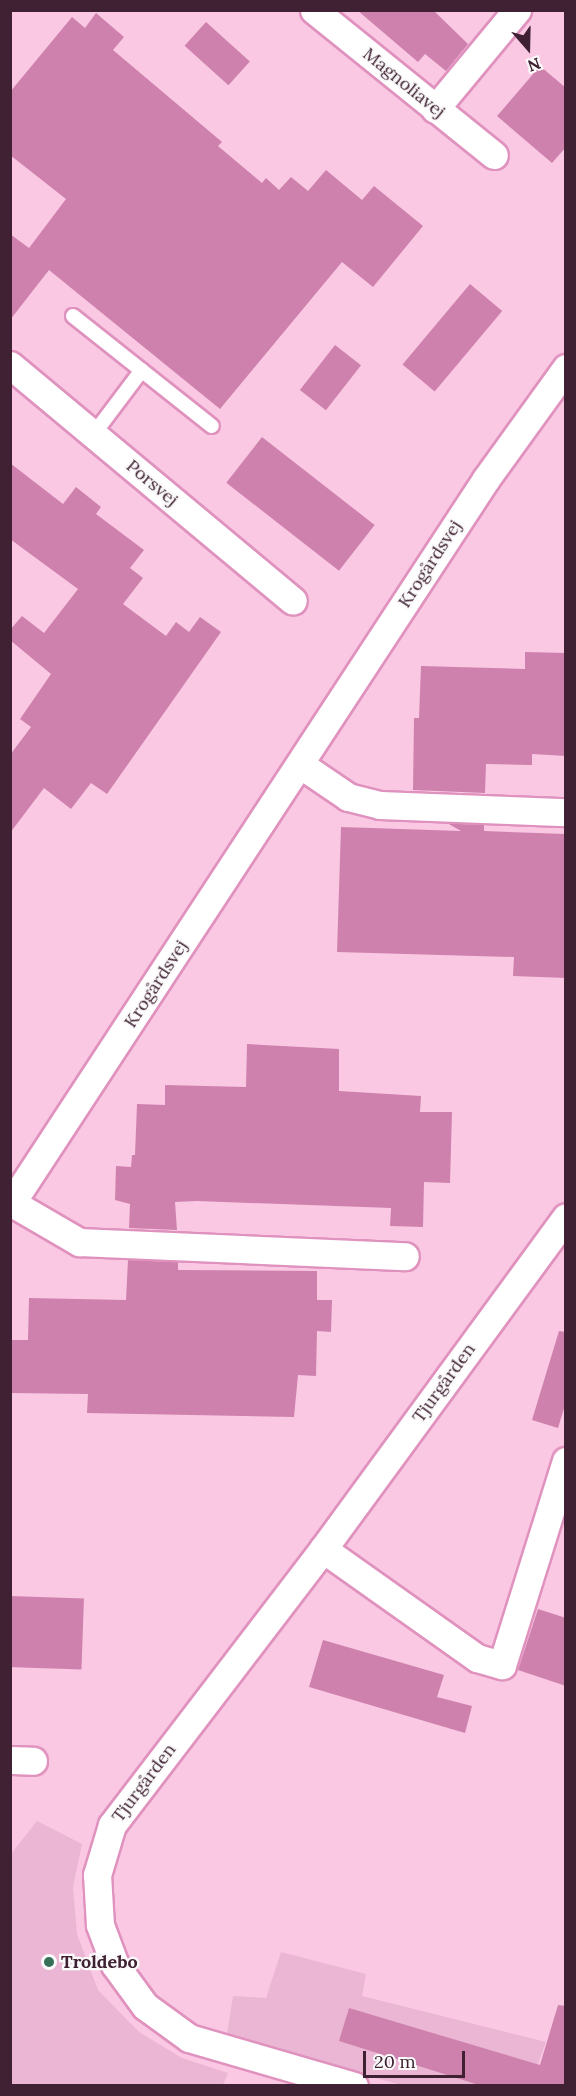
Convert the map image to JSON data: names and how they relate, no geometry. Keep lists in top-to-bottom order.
{
  "streets": {
    "street": [
      "Magnoliavej",
      "Porsvej",
      "Krogårdsvej",
      "Tjurgården"
    ]
  },
  "places": ["Troldebo"],
  "scale_bar": "20 m",
  "north": "bottom"
}
